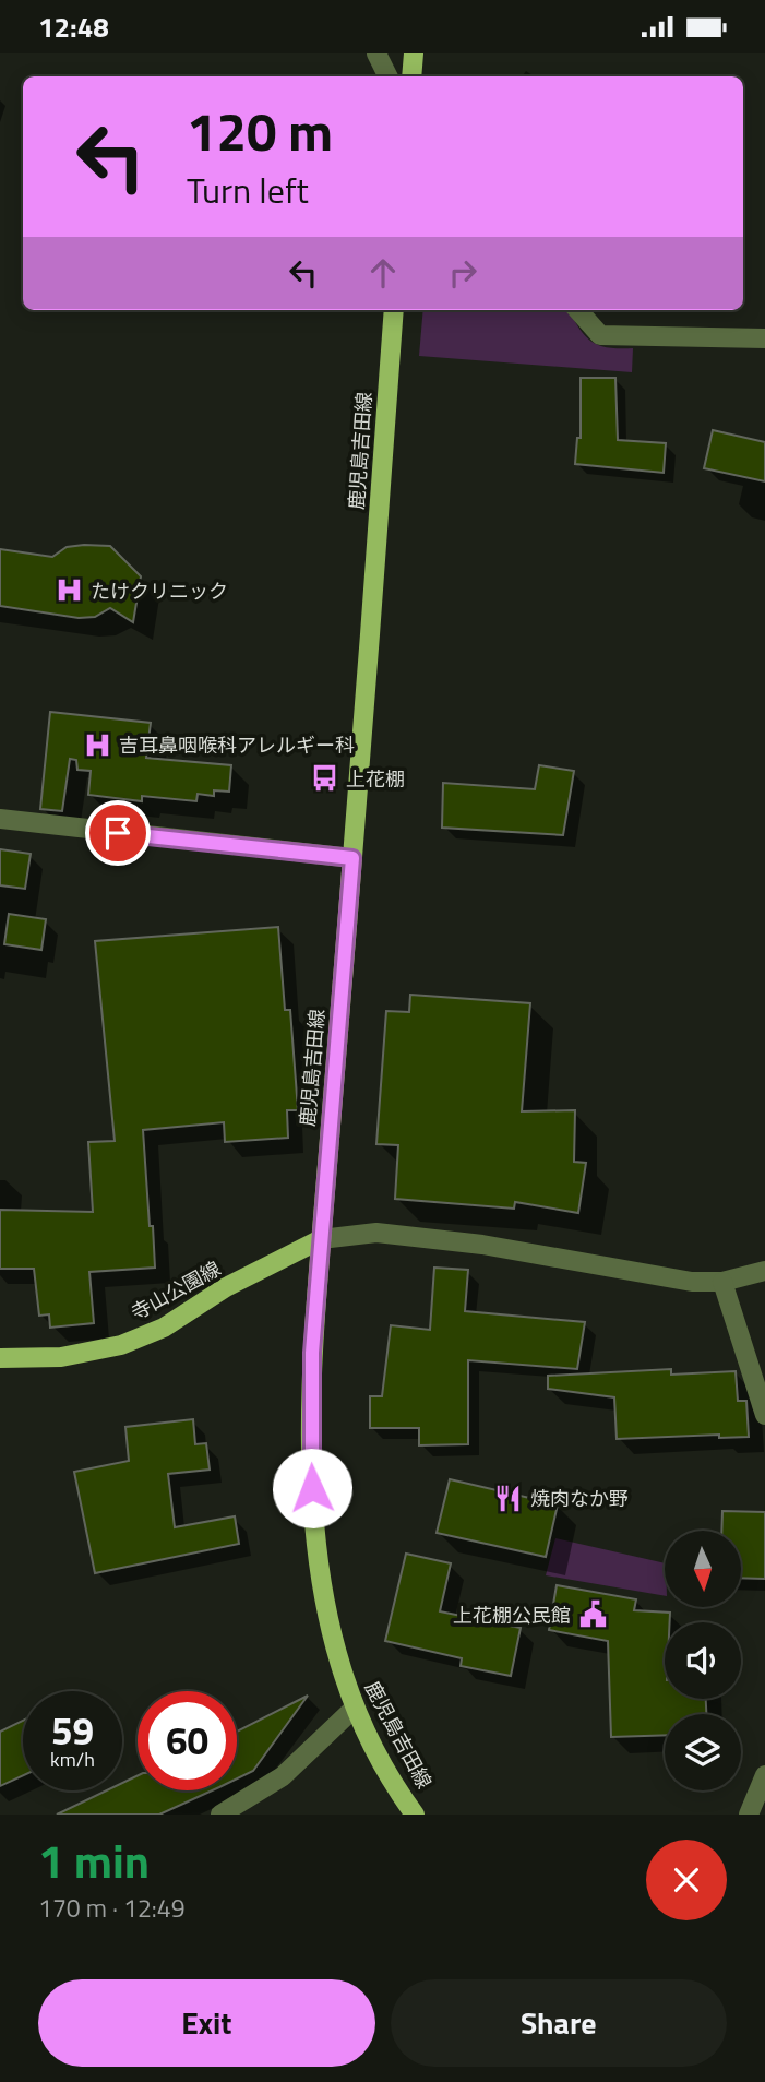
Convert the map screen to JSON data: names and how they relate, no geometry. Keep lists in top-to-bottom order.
{
  "streets": {
    "main road": ["鹿児島吉田線", "寺山公園線"]
  },
  "crossings": [
    ["鹿児島吉田線", "寺山公園線"]
  ],
  "places": {
    "hospital": ["たけクリニック", "吉耳鼻咽喉科アレルギー科"],
    "bus stop": ["上花棚"],
    "restaurant": ["焼肉なか野"],
    "public building": ["上花棚公民館"]
  },
  "north": "bottom",
  "page": {
    "status": "12:48",
    "turn": ["120 m", "Turn left"],
    "speed": "59 km/h",
    "limit": "60",
    "heading": ["1 min", "170 m · 12:49"],
    "buttons": ["Exit", "Share"]
  }
}
